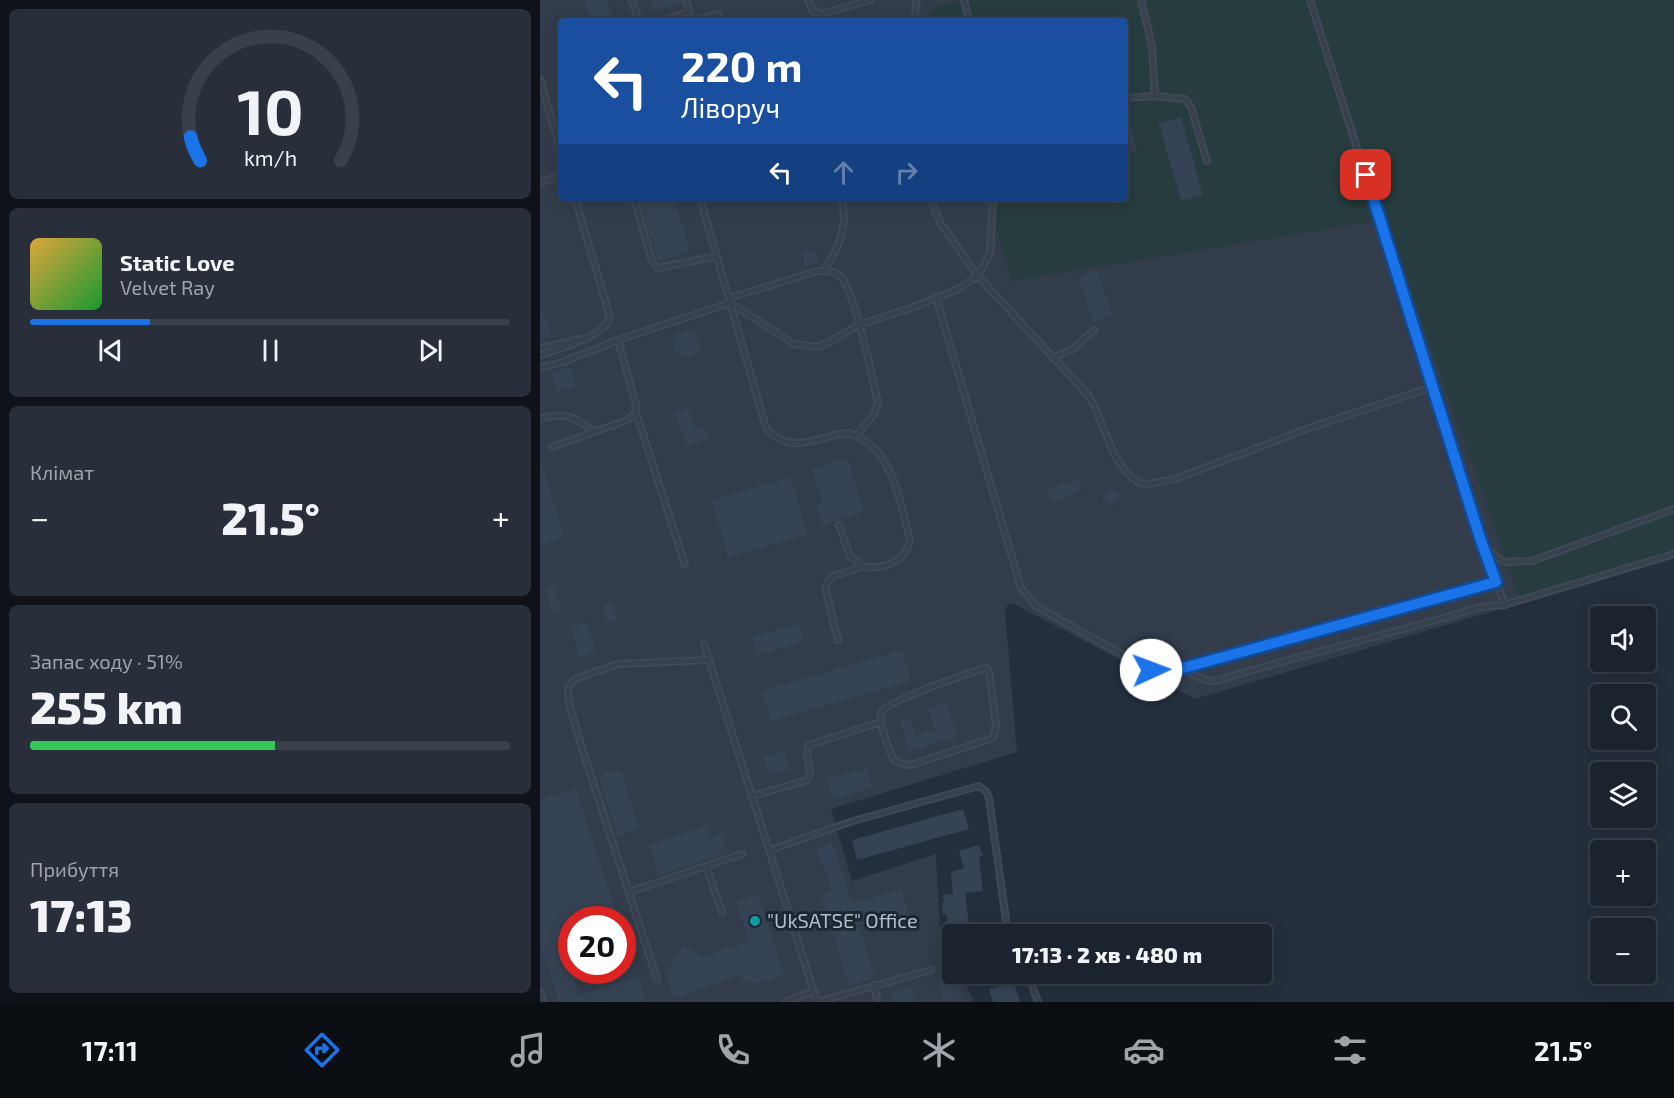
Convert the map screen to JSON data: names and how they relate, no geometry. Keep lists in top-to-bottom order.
{
  "places": ["\"UkSATSE\" Office"],
  "page": {
    "turn": ["220 m", "Ліворуч"],
    "song": ["Static Love", "Velvet Ray"],
    "tile": [
      "Клімат",
      ["Запас ходу · 51%", "255 km"],
      ["Прибуття", "17:13"]
    ],
    "heat": ["−", "21.5°", "+"],
    "map_buttons": ["+", "−"],
    "limit": "20",
    "trip": "17:13 · 2 хв · 480 m",
    "tabs": ["17:11", "21.5°"],
    "gauge": ["10", "km/h"]
  }
}
